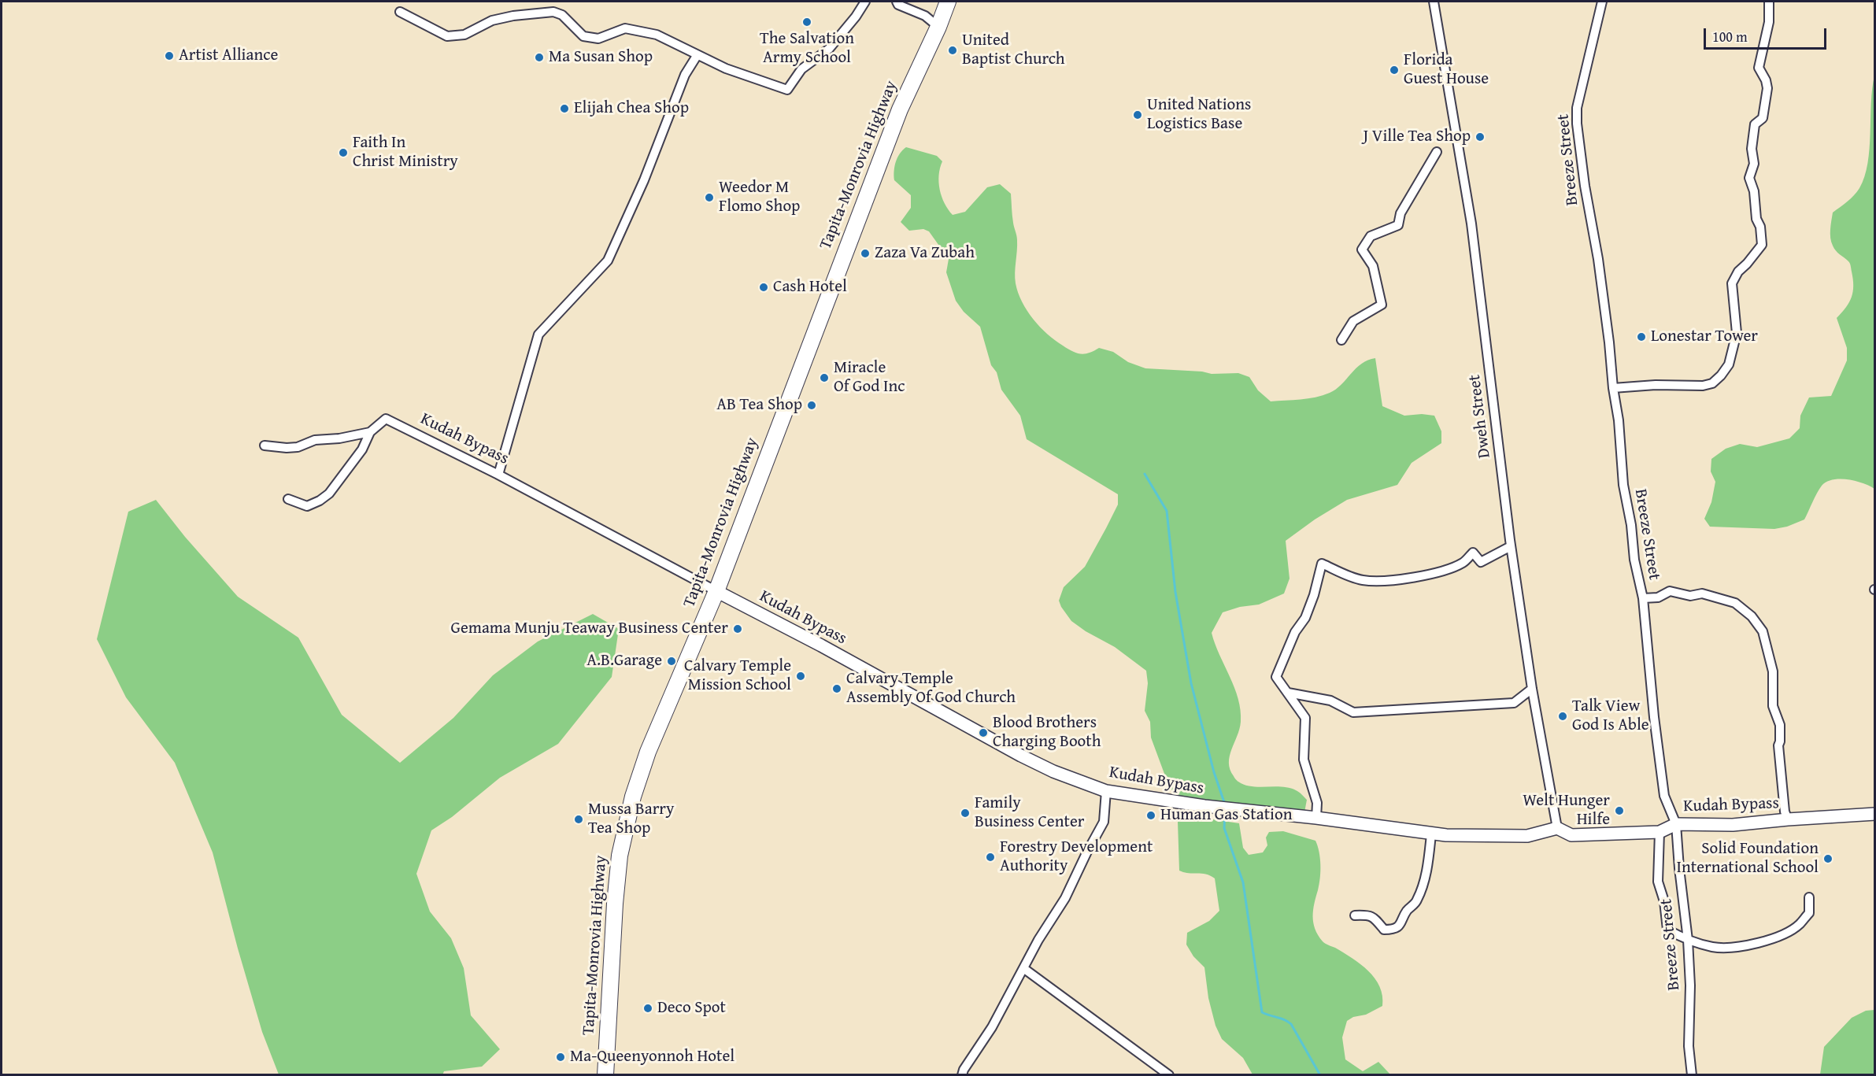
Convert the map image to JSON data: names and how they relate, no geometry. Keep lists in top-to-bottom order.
{
  "streets": {
    "highway": ["Tapita-Monrovia Highway"],
    "street": ["Breeze Street", "Dweh Street", "Kudah Bypass"]
  },
  "crossings": [
    ["Breeze Street", "Kudah Bypass"],
    ["Tapita-Monrovia Highway", "Kudah Bypass"],
    ["Dweh Street", "Kudah Bypass"]
  ],
  "places": [
    "The Salvation Army School",
    "United Baptist Church",
    "Artist Alliance",
    "Ma Susan Shop",
    "Florida Guest House",
    "Elijah Chea Shop",
    "United Nations Logistics Base",
    "J Ville Tea Shop",
    "Faith In Christ Ministry",
    "Weedor M Flomo Shop",
    "Zaza Va Zubah",
    "Cash Hotel",
    "Lonestar Tower",
    "Miracle Of God Inc",
    "AB Tea Shop",
    "Gemama Munju Teaway Business Center",
    "A.B.Garage",
    "Calvary Temple Mission School",
    "Calvary Temple Assembly Of God Church",
    "Talk View God Is Able",
    "Blood Brothers Charging Booth",
    "Welt Hunger Hilfe",
    "Family Business Center",
    "Human Gas Station",
    "Mussa Barry Tea Shop",
    "Forestry Development Authority",
    "Solid Foundation International School",
    "Deco Spot",
    "Ma-Queenyonnoh Hotel"
  ],
  "scale_bar": "100 m"
}
